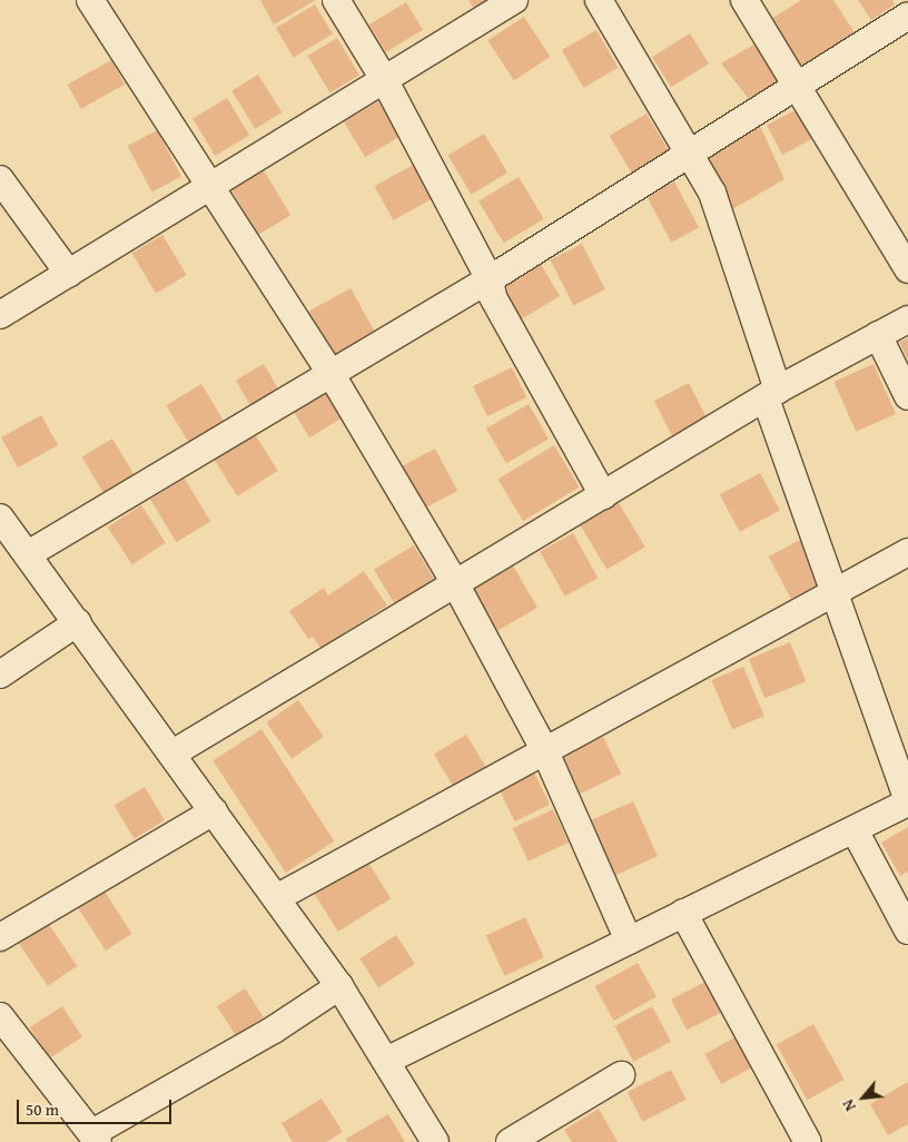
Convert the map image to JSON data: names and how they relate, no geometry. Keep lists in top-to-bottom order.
{
  "scale_bar": "50 m",
  "north": "bottom left"
}
